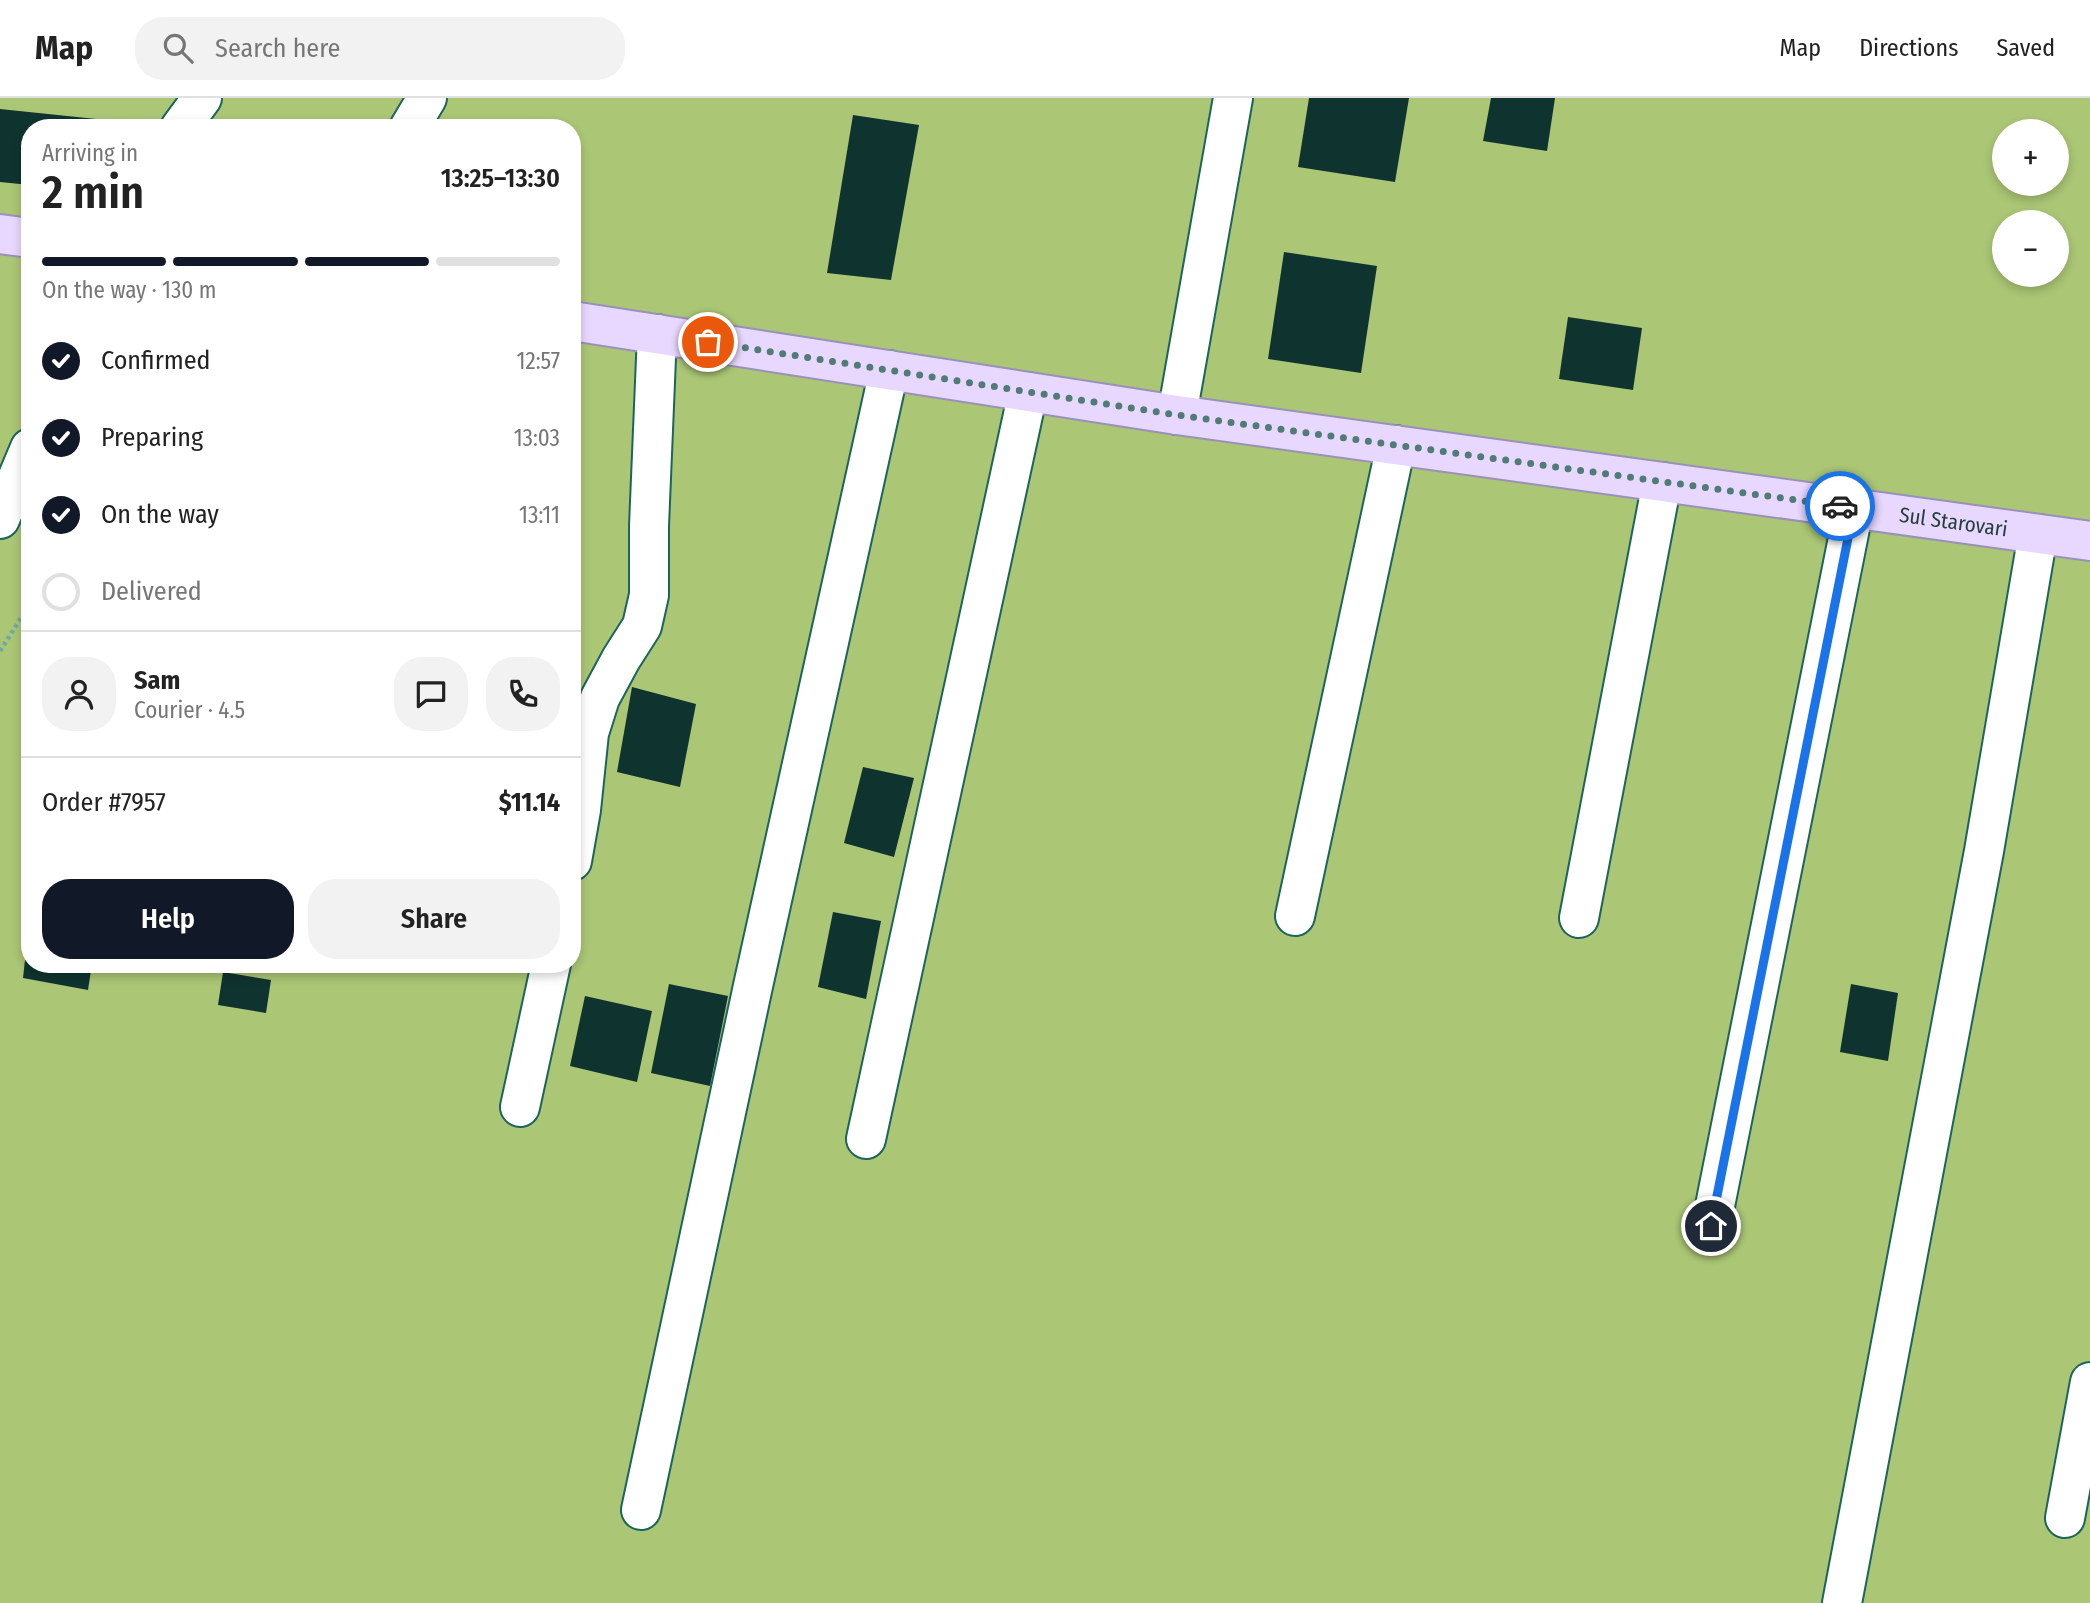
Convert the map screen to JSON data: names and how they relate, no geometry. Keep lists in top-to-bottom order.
{
  "streets": {
    "main road": ["Sul Starovari"]
  },
  "page": {
    "header": "Map",
    "search": "Search here",
    "nav": ["Map", "Directions", "Saved"],
    "map_buttons": ["+", "−"],
    "heading": ["2 min", "Arriving in", "13:25–13:30"],
    "panel": [
      "Sam",
      "Courier · 4.5",
      "Order #7957",
      "$11.14"
    ],
    "bar": "On the way · 130 m",
    "list": [
      ["Confirmed", "12:57"],
      ["Preparing", "13:03"],
      ["On the way", "13:11"],
      "Delivered"
    ],
    "buttons": ["Help", "Share"]
  }
}
